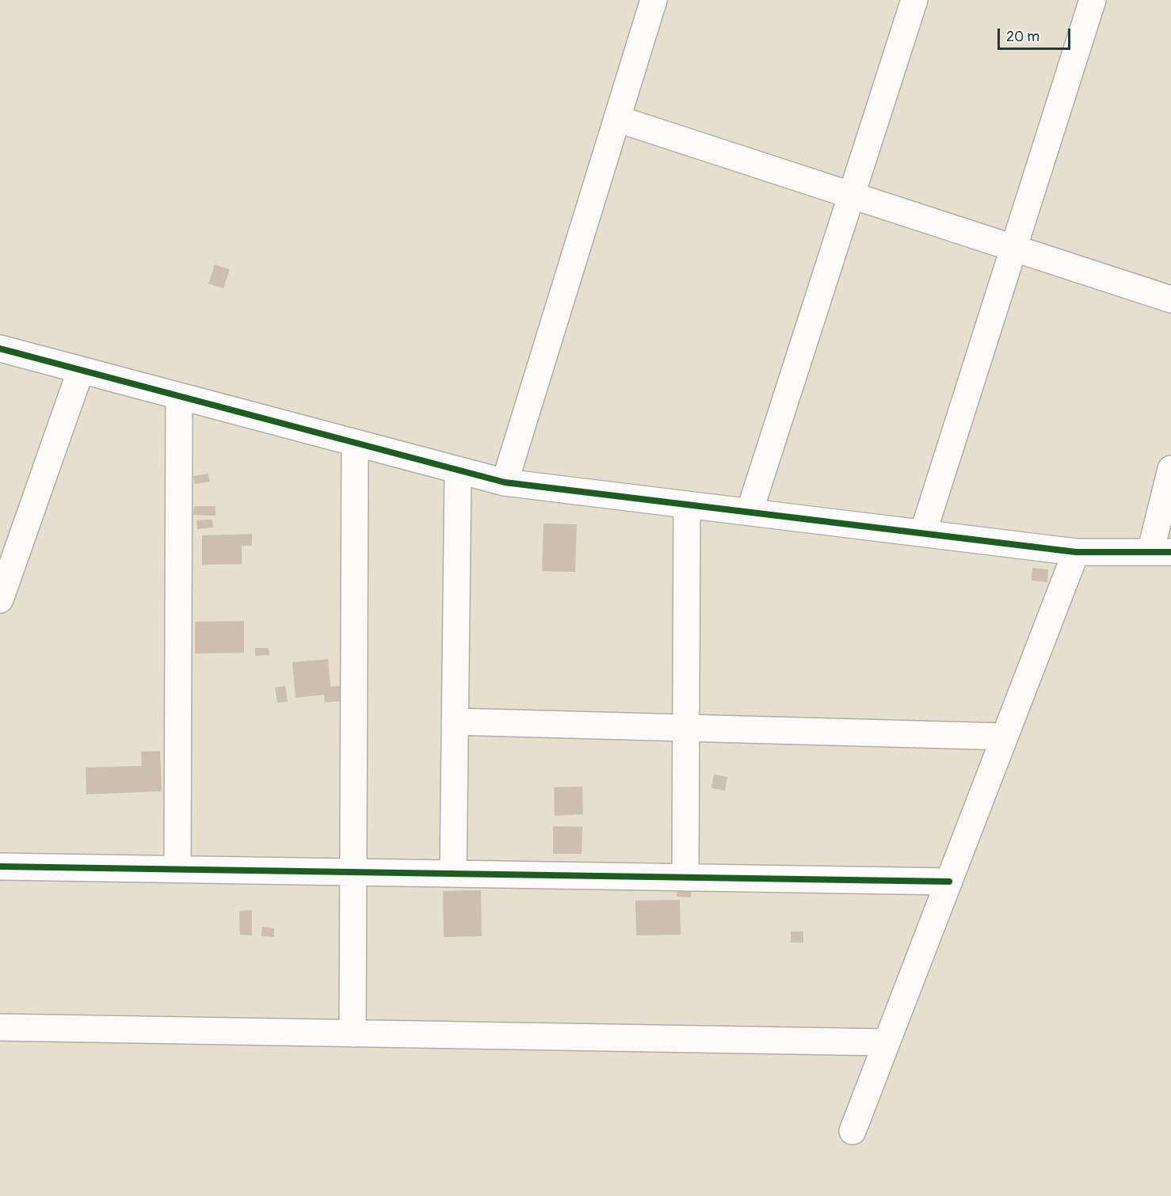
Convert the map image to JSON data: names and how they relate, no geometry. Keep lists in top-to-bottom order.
{
  "scale_bar": "20 m"
}
